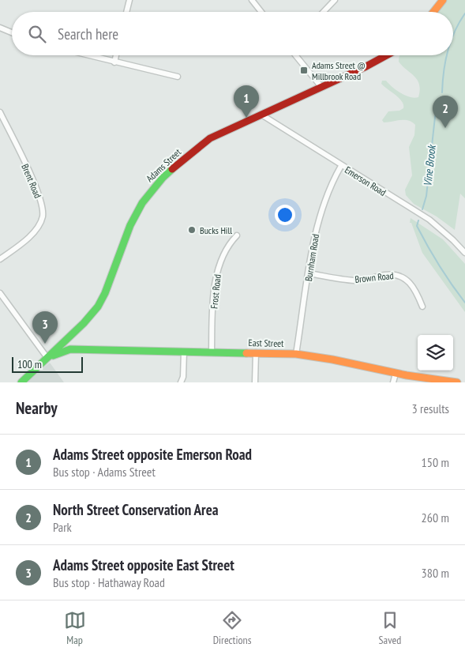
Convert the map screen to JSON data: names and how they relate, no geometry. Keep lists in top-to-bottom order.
{
  "streets": {
    "main road": ["Adams Street", "East Street"],
    "street": [
      "Brent Road",
      "Emerson Road",
      "Burnham Road",
      "Brown Road",
      "Frost Road"
    ]
  },
  "crossings": [
    ["Adams Street", "Emerson Road"],
    ["Adams Street", "East Street"],
    ["Emerson Road", "Burnham Road"],
    ["Burnham Road", "Brown Road"],
    ["Burnham Road", "East Street"],
    ["Frost Road", "East Street"]
  ],
  "water": ["Vine Brook"],
  "places": {
    "transit": ["Adams Street @ Millbrook Road"],
    "other": ["Bucks Hill"]
  },
  "scale_bar": "100 m",
  "page": {
    "search": "Search here",
    "pins": ["1", "2", "3"],
    "scale": "100 m",
    "heading": ["Nearby", "3 results"],
    "list": [
      {
        "mark": "1",
        "name": "Adams Street opposite Emerson Road",
        "note": "Bus stop · Adams Street",
        "value": "150 m"
      },
      {
        "mark": "2",
        "name": "North Street Conservation Area",
        "note": "Park",
        "value": "260 m"
      },
      {
        "mark": "3",
        "name": "Adams Street opposite East Street",
        "note": "Bus stop · Hathaway Road",
        "value": "380 m"
      }
    ],
    "nav": ["Map", "Directions", "Saved"]
  }
}
